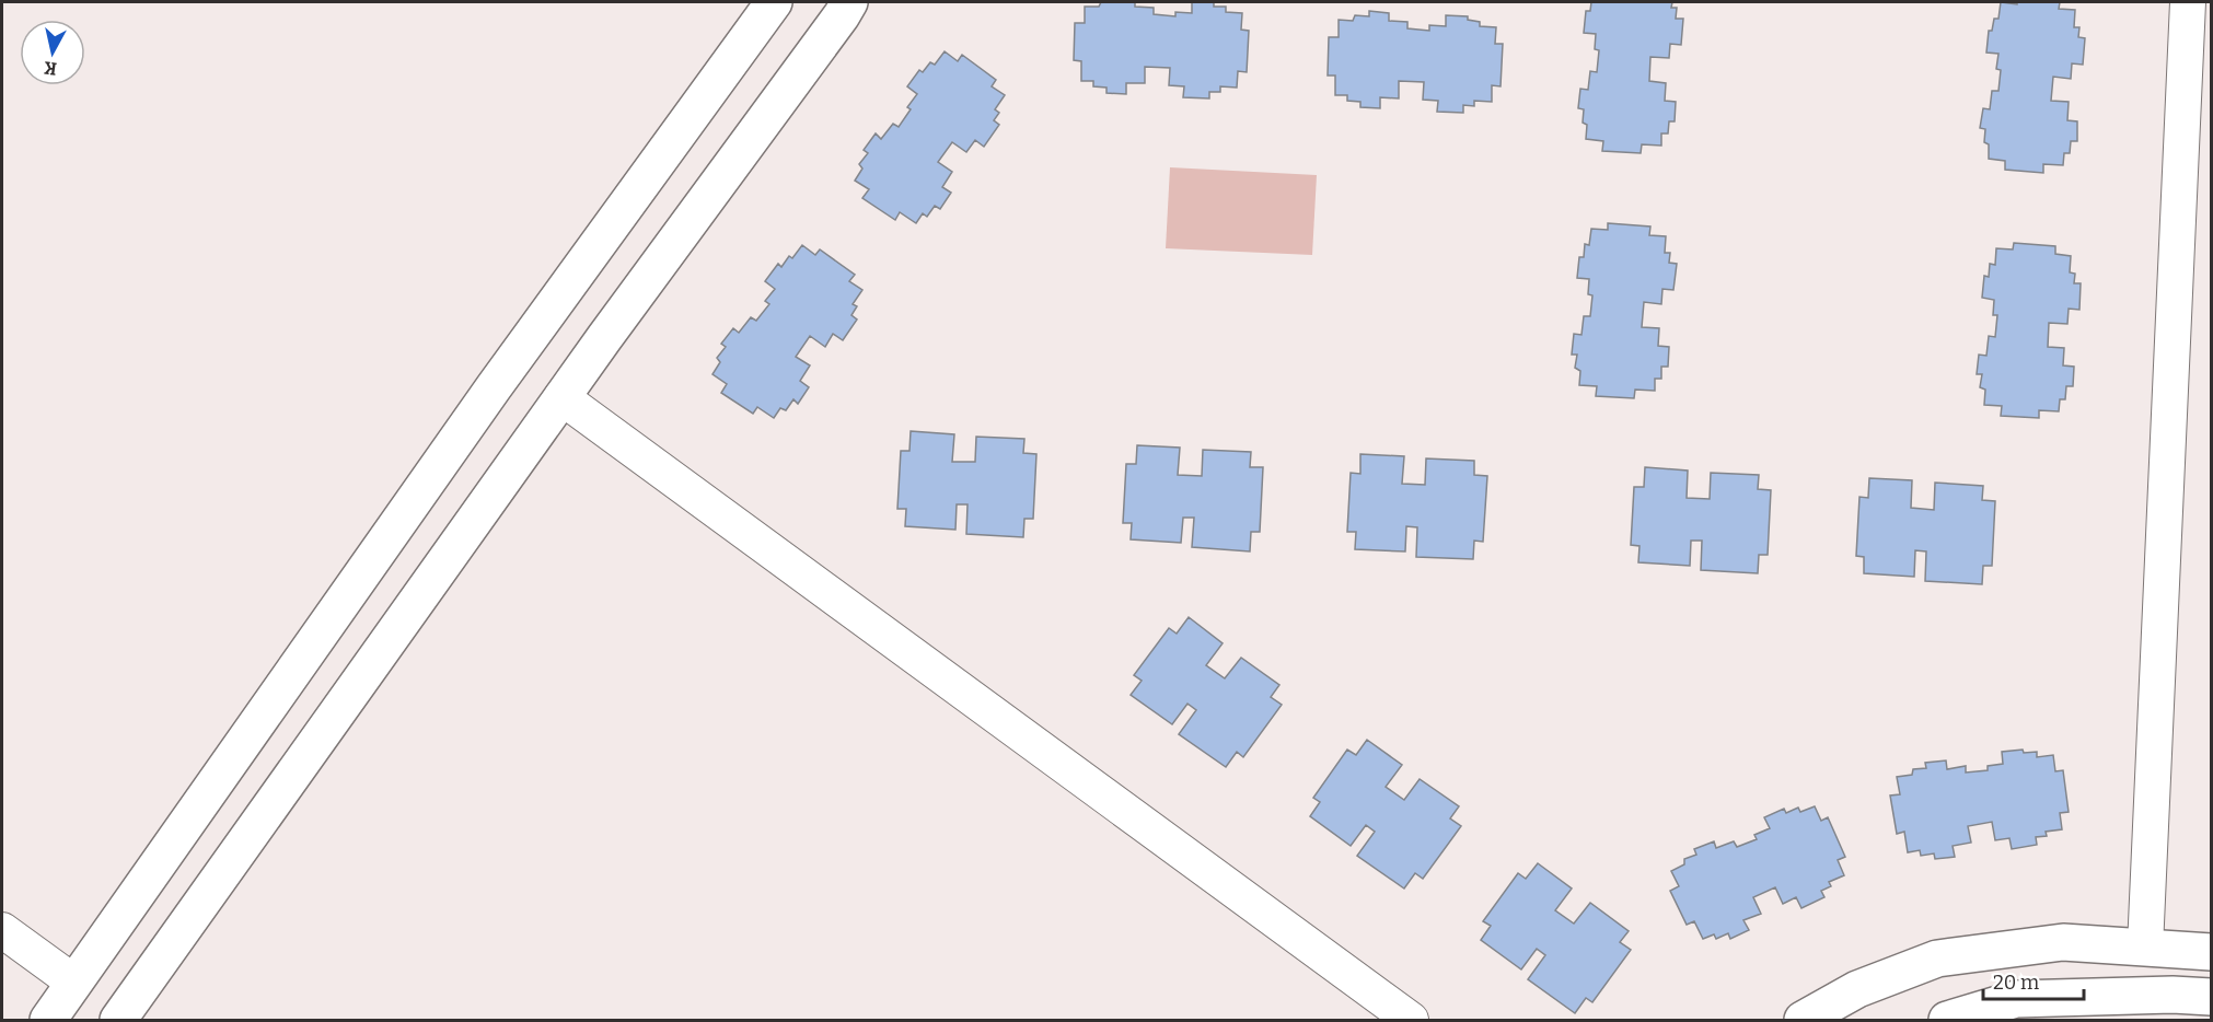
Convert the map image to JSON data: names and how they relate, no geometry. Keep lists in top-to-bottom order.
{
  "scale_bar": "20 m",
  "north": "bottom"
}
